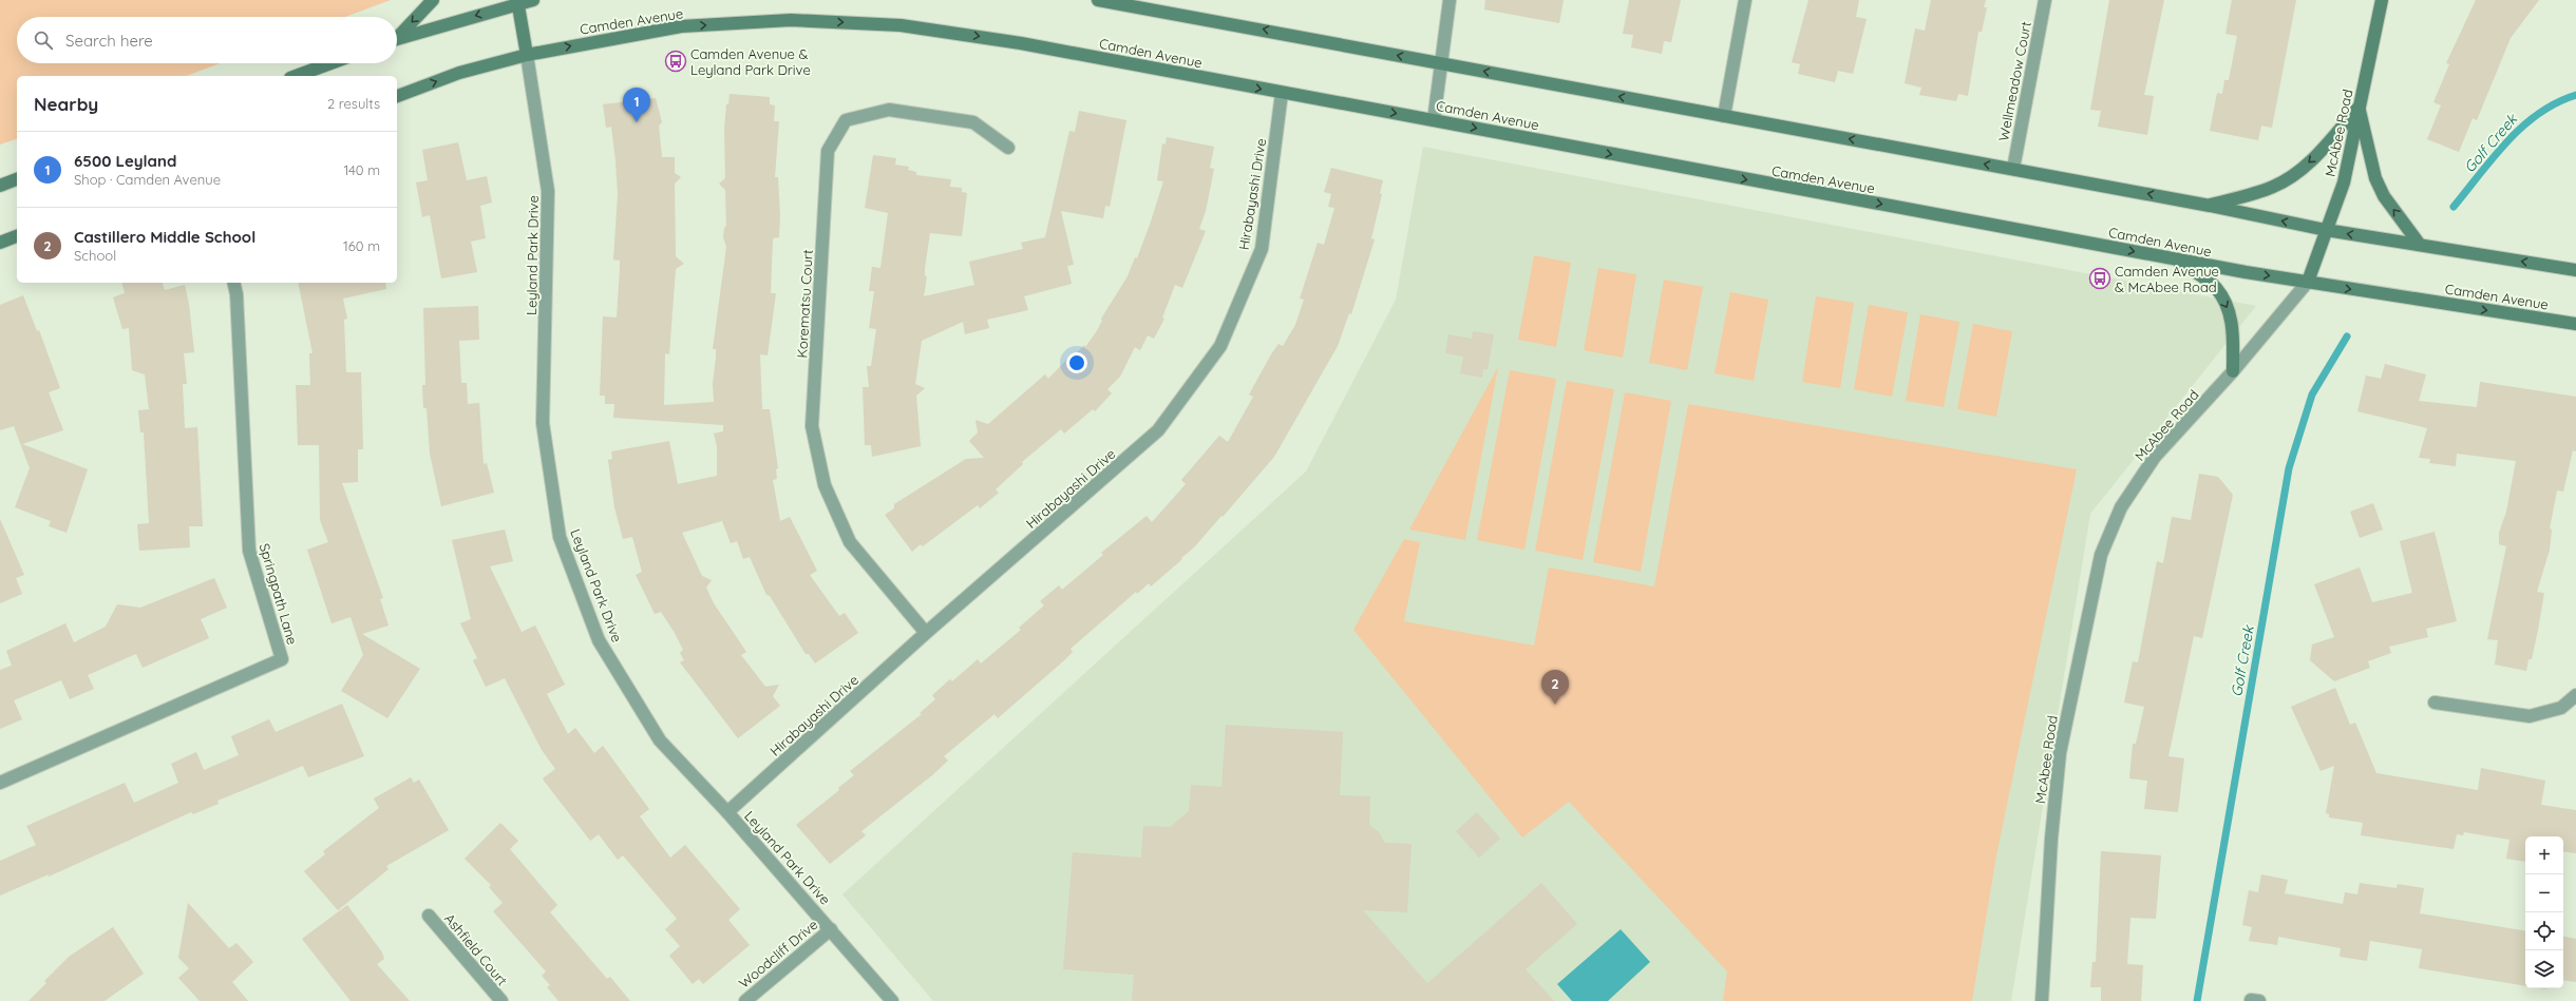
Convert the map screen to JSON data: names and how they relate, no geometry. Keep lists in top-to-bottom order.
{
  "streets": {
    "main road": ["Camden Avenue", "McAbee Road"],
    "street": [
      "Wellmeadow Court",
      "Hirabayashi Drive",
      "Leyland Park Drive",
      "Korematsu Court",
      "Springpath Lane",
      "Ashfield Court",
      "Woodcliff Drive"
    ]
  },
  "crossings": [
    ["Camden Avenue", "McAbee Road"],
    ["Camden Avenue", "Hirabayashi Drive"],
    ["Camden Avenue", "Leyland Park Drive"],
    ["Hirabayashi Drive", "Leyland Park Drive"],
    ["Hirabayashi Drive", "Korematsu Court"],
    ["Leyland Park Drive", "Woodcliff Drive"]
  ],
  "water": ["Golf Creek"],
  "places": {
    "bus stop": ["Camden Avenue & Leyland Park Drive", "Camden Avenue & McAbee Road"]
  },
  "page": {
    "search": "Search here",
    "heading": ["Nearby", "2 results"],
    "pins": ["1", "2"],
    "list": [
      {
        "mark": "1",
        "name": "6500 Leyland",
        "note": "Shop · Camden Avenue",
        "value": "140 m"
      },
      {
        "mark": "2",
        "name": "Castillero Middle School",
        "note": "School",
        "value": "160 m"
      }
    ],
    "map_buttons": ["+", "−"]
  }
}
